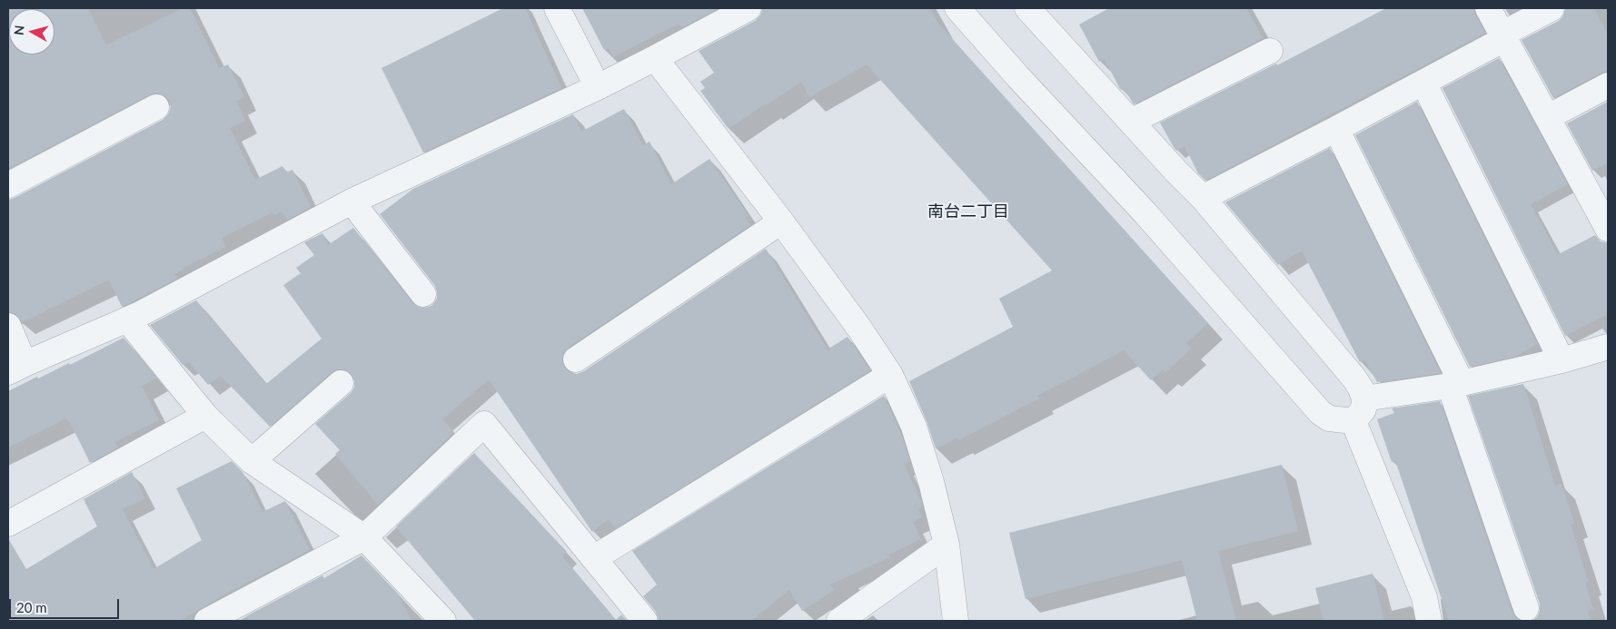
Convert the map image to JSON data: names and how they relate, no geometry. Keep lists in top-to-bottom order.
{
  "districts": ["南台二丁目"],
  "scale_bar": "20 m",
  "north": "left"
}
